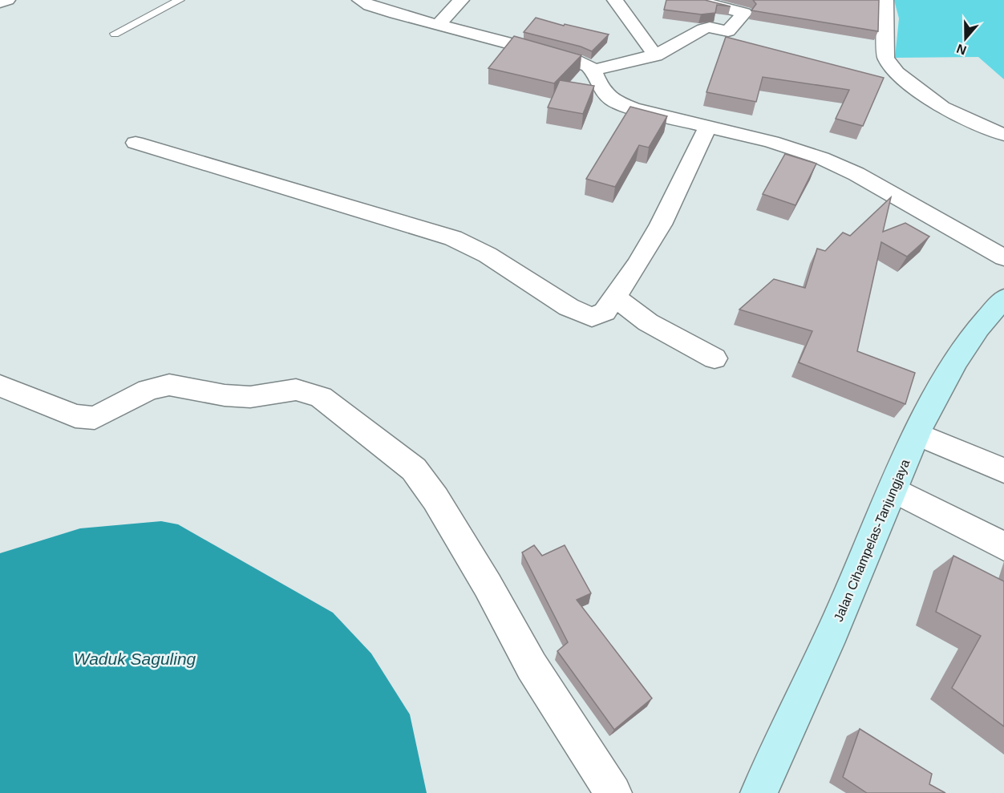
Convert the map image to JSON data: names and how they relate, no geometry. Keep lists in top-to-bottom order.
{
  "streets": {
    "main road": ["Jalan Cihampelas-Tanjungjaya"]
  },
  "water": ["Waduk Saguling"],
  "north": "bottom"
}
